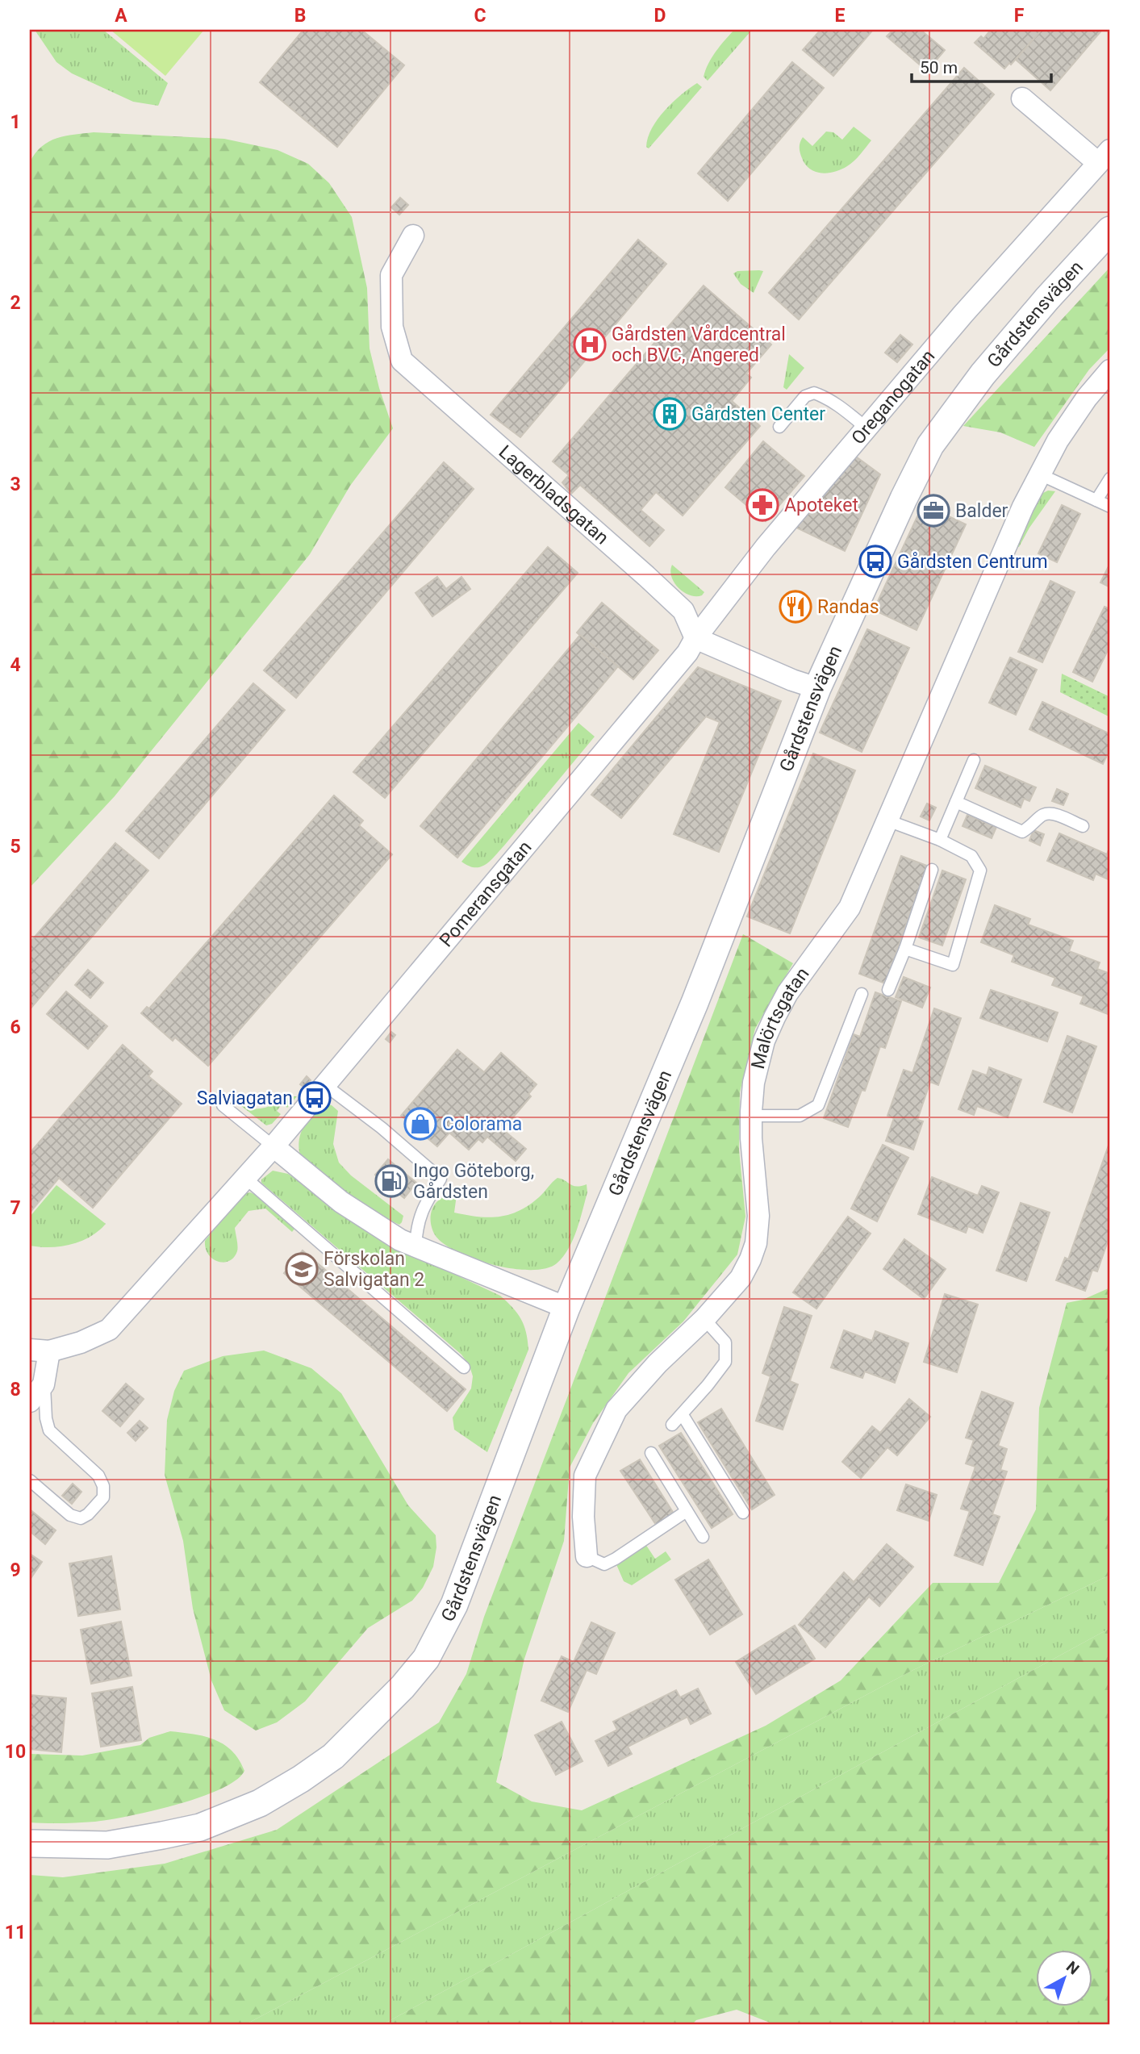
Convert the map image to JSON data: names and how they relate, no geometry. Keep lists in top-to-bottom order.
{
  "streets": {
    "street": [
      "Gårdstensvägen",
      "Oreganogatan",
      "Lagerbladsgatan",
      "Pomeransgatan",
      "Malörtsgatan"
    ]
  },
  "crossings": [
    ["Oreganogatan", "Lagerbladsgatan"],
    ["Oreganogatan", "Pomeransgatan"],
    ["Lagerbladsgatan", "Pomeransgatan"]
  ],
  "places": {
    "hospital": ["Gårdsten Vårdcentral och BVC, Angered"],
    "building": ["Gårdsten Center"],
    "pharmacy": ["Apoteket"],
    "office": ["Balder"],
    "bus stop": ["Gårdsten Centrum", "Salviagatan"],
    "restaurant": ["Randas"],
    "shop": ["Colorama"],
    "fuel station": ["Ingo Göteborg, Gårdsten"],
    "school or university": ["Förskolan Salvigatan 2"]
  },
  "scale_bar": "50 m",
  "north": "top right",
  "grid": {
    "columns": [
      "A",
      "B",
      "C",
      "D",
      "E",
      "F"
    ],
    "rows": [
      "1",
      "2",
      "3",
      "4",
      "5",
      "6",
      "7",
      "8",
      "9",
      "10",
      "11"
    ]
  }
}
